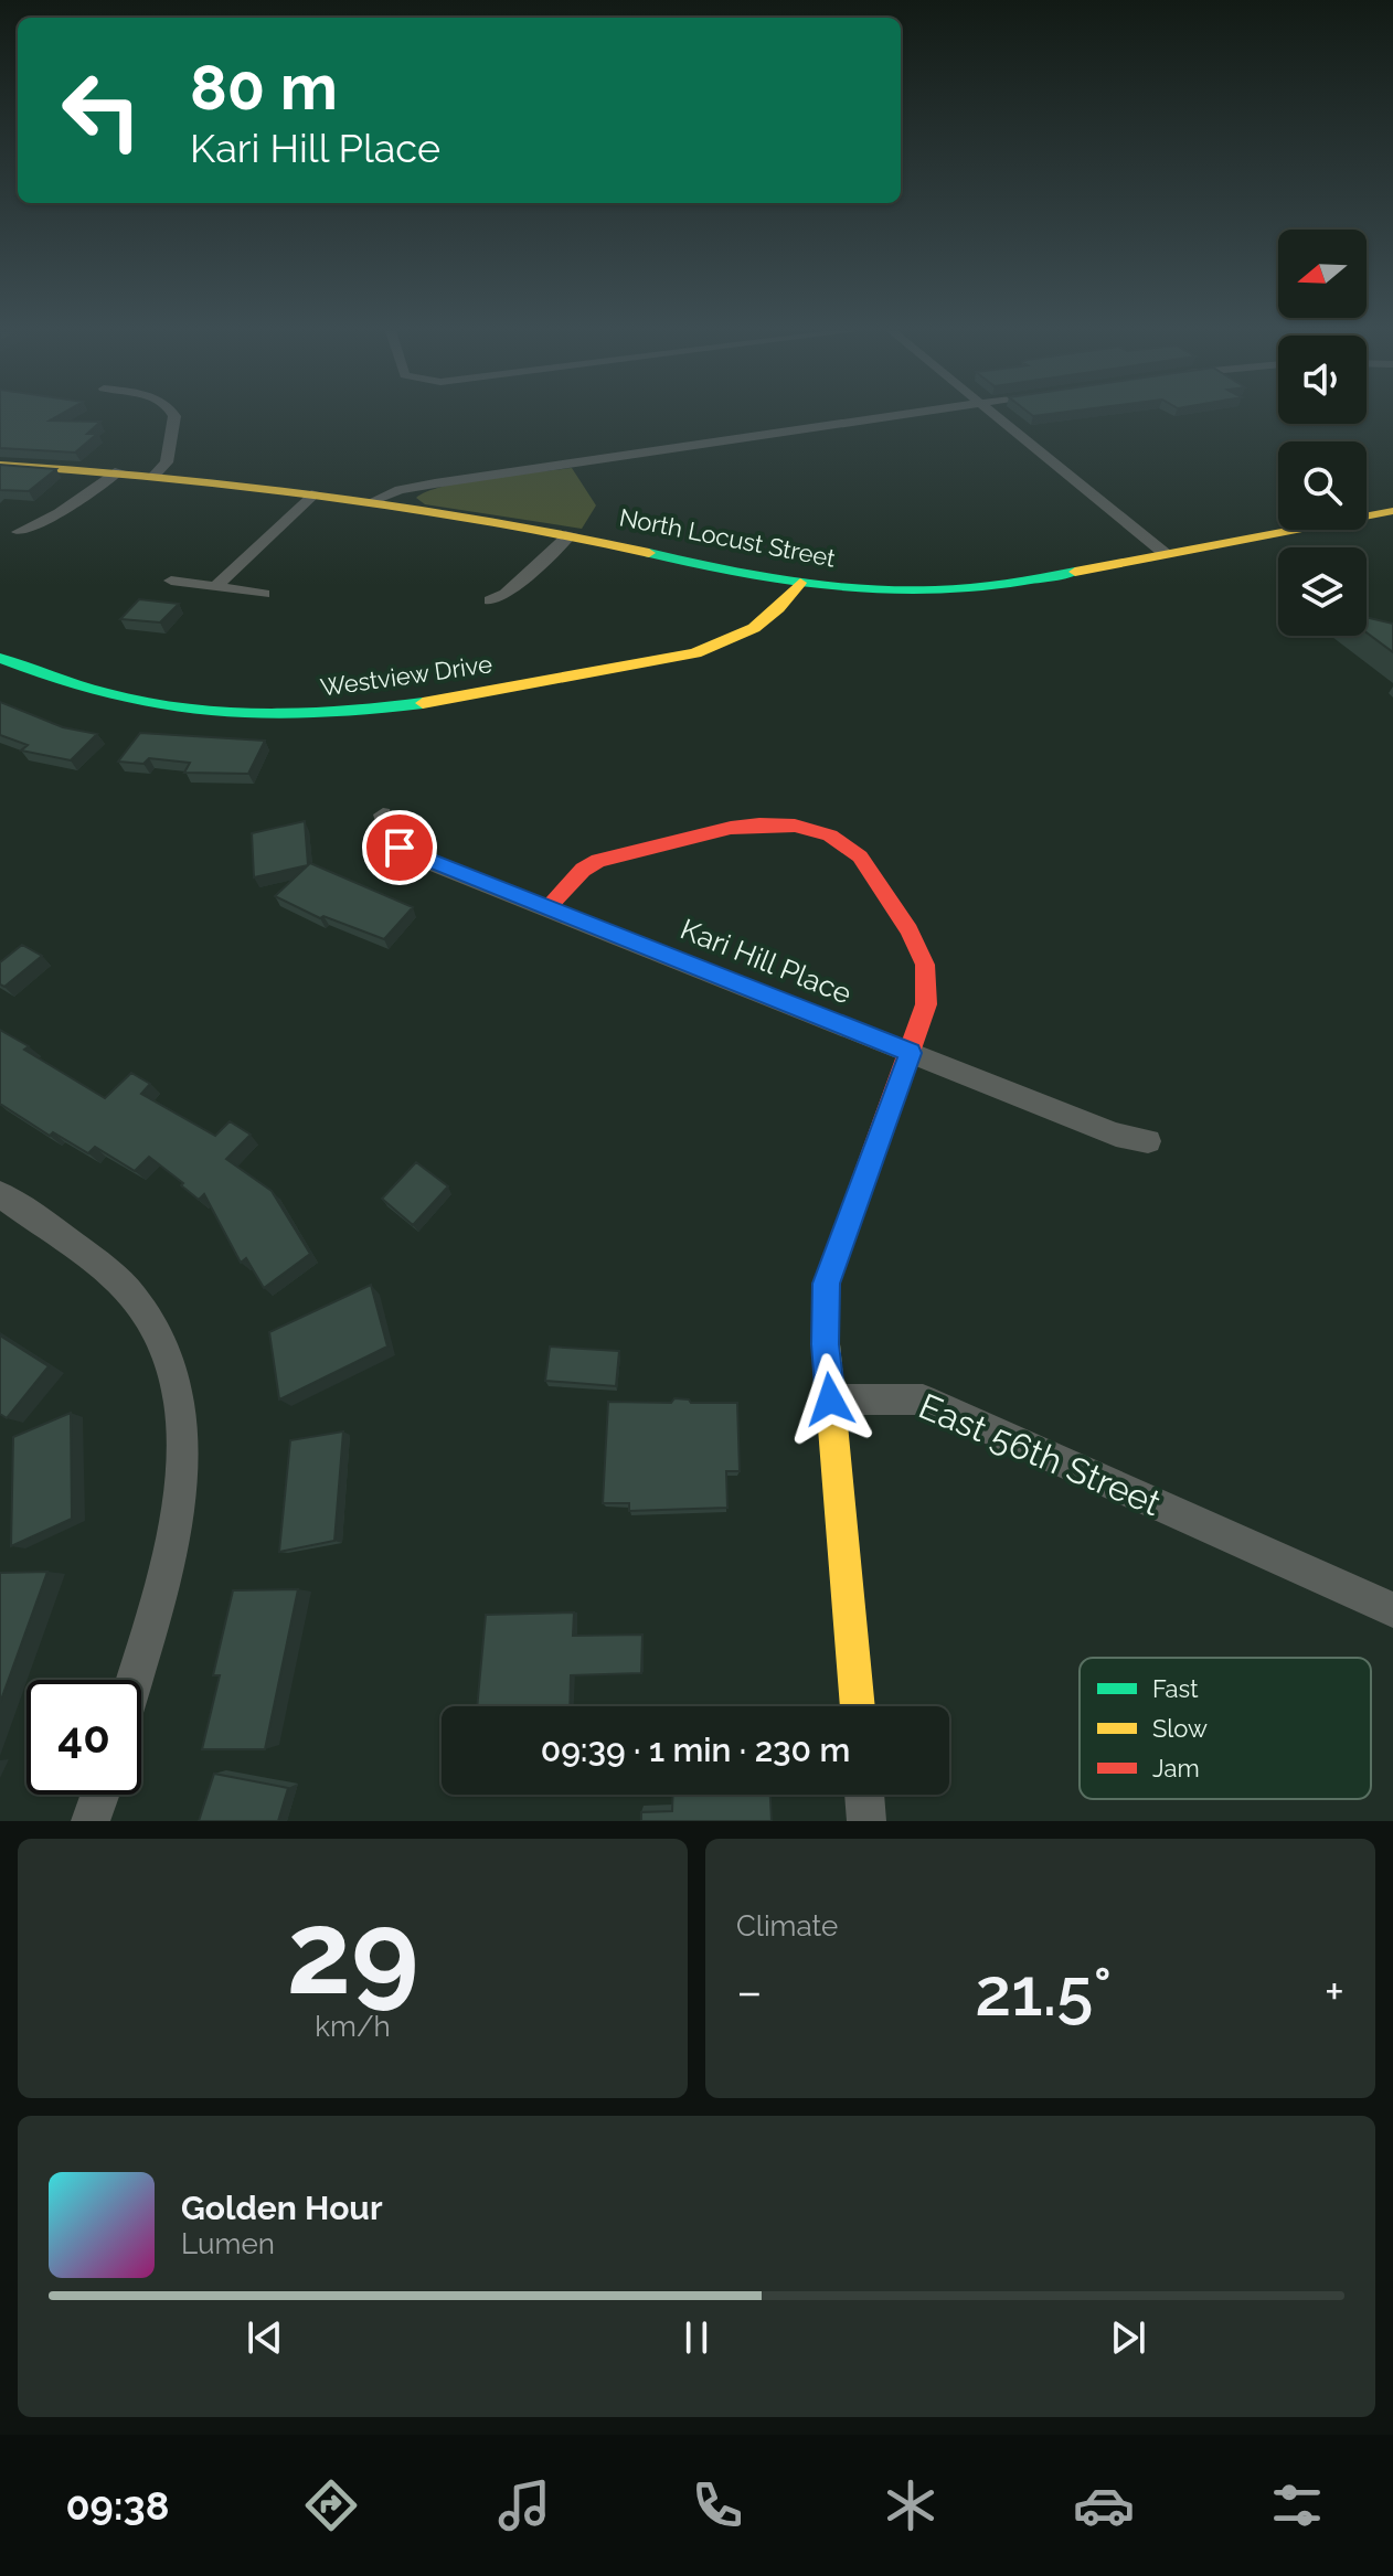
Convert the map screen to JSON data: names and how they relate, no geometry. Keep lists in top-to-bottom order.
{
  "streets": {
    "street": [
      "North Locust Street",
      "Westview Drive",
      "Kari Hill Place",
      "East 56th Street"
    ]
  },
  "crossings": [
    ["North Locust Street", "Westview Drive"]
  ],
  "legend": ["Fast", "Slow", "Jam"],
  "north": "left",
  "page": {
    "turn": ["80 m", "Kari Hill Place"],
    "limit": "40",
    "trip": "09:39 · 1 min · 230 m",
    "tile": [
      ["29", "km/h"],
      "Climate"
    ],
    "heat": ["−", "21.5°", "+"],
    "song": ["Golden Hour", "Lumen"],
    "tabs": "09:38"
  }
}
